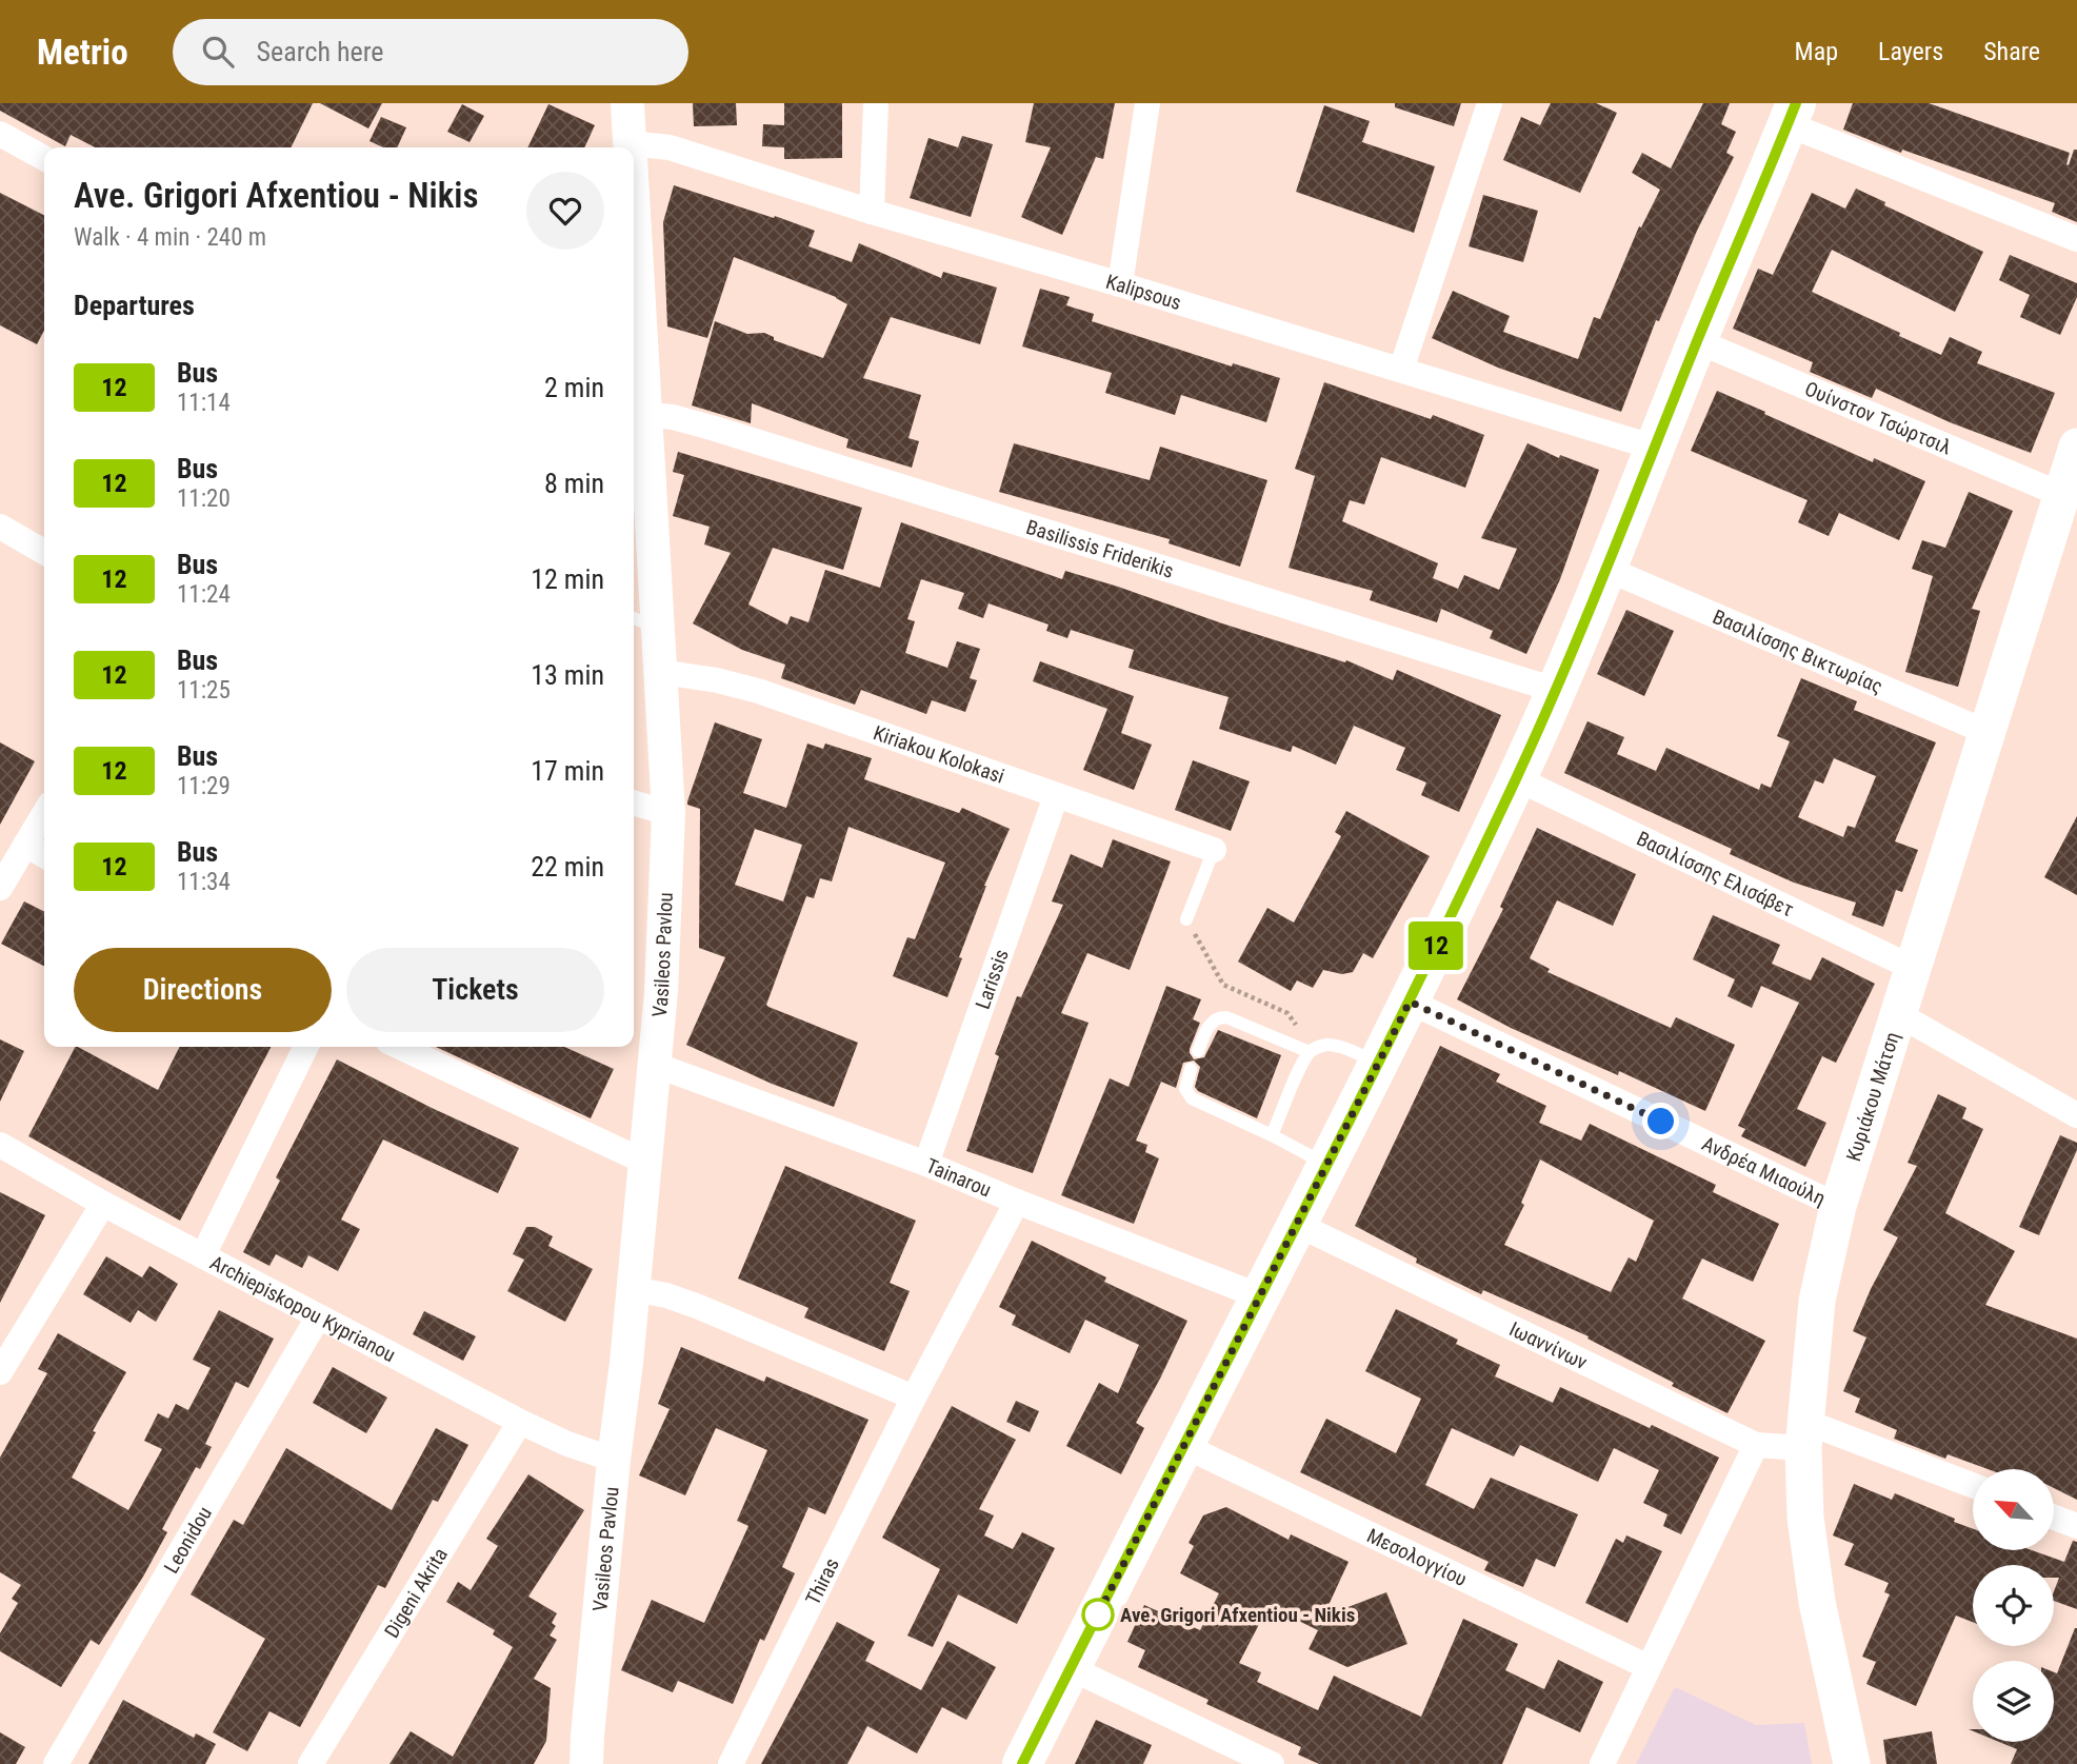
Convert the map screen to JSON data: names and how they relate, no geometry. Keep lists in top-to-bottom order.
{
  "streets": {
    "main road": ["Κυριάκου Μάτση"],
    "street": [
      "Kalipsous",
      "Ουίνστον Τσώρτσιλ",
      "Basilissis Friderikis",
      "Βασιλίσσης Βικτωρίας",
      "Kiriakou Kolokasi",
      "Βασιλίσσης Ελισάβετ",
      "Vasileos Pavlou",
      "Larissis",
      "Ανδρέα Μιαούλη",
      "Tainarou",
      "Archiepiskopou Kyprianou",
      "Ιωαννίνων",
      "Leonidou",
      "Μεσολογγίου",
      "Thiras",
      "Digeni Akrita"
    ]
  },
  "crossings": [
    ["Kalipsous", "Vasileos Pavlou"],
    ["Ουίνστον Τσώρτσιλ", "Κυριάκου Μάτση"],
    ["Basilissis Friderikis", "Vasileos Pavlou"],
    ["Βασιλίσσης Βικτωρίας", "Κυριάκου Μάτση"],
    ["Kiriakou Kolokasi", "Vasileos Pavlou"],
    ["Kiriakou Kolokasi", "Larissis"],
    ["Βασιλίσσης Ελισάβετ", "Κυριάκου Μάτση"],
    ["Vasileos Pavlou", "Tainarou"],
    ["Vasileos Pavlou", "Archiepiskopou Kyprianou"],
    ["Larissis", "Tainarou"],
    ["Κυριάκου Μάτση", "Ανδρέα Μιαούλη"],
    ["Κυριάκου Μάτση", "Ιωαννίνων"],
    ["Tainarou", "Thiras"],
    ["Archiepiskopou Kyprianou", "Leonidou"],
    ["Archiepiskopou Kyprianou", "Digeni Akrita"]
  ],
  "places": ["Ave. Grigori Afxentiou - Nikis"],
  "lines": ["bus line 12"],
  "north": "top left",
  "page": {
    "header": "Metrio",
    "search": "Search here",
    "nav": ["Map", "Layers", "Share"],
    "on_map": "12",
    "heading": [
      ["Ave. Grigori Afxentiou - Nikis", "Walk · 4 min · 240 m"],
      "Departures"
    ],
    "list": [
      {
        "mark": "12",
        "name": "Bus",
        "note": "11:14",
        "value": "2 min"
      },
      {
        "mark": "12",
        "name": "Bus",
        "note": "11:20",
        "value": "8 min"
      },
      {
        "mark": "12",
        "name": "Bus",
        "note": "11:24",
        "value": "12 min"
      },
      {
        "mark": "12",
        "name": "Bus",
        "note": "11:25",
        "value": "13 min"
      },
      {
        "mark": "12",
        "name": "Bus",
        "note": "11:29",
        "value": "17 min"
      },
      {
        "mark": "12",
        "name": "Bus",
        "note": "11:34",
        "value": "22 min"
      }
    ],
    "buttons": ["Directions", "Tickets"]
  }
}
